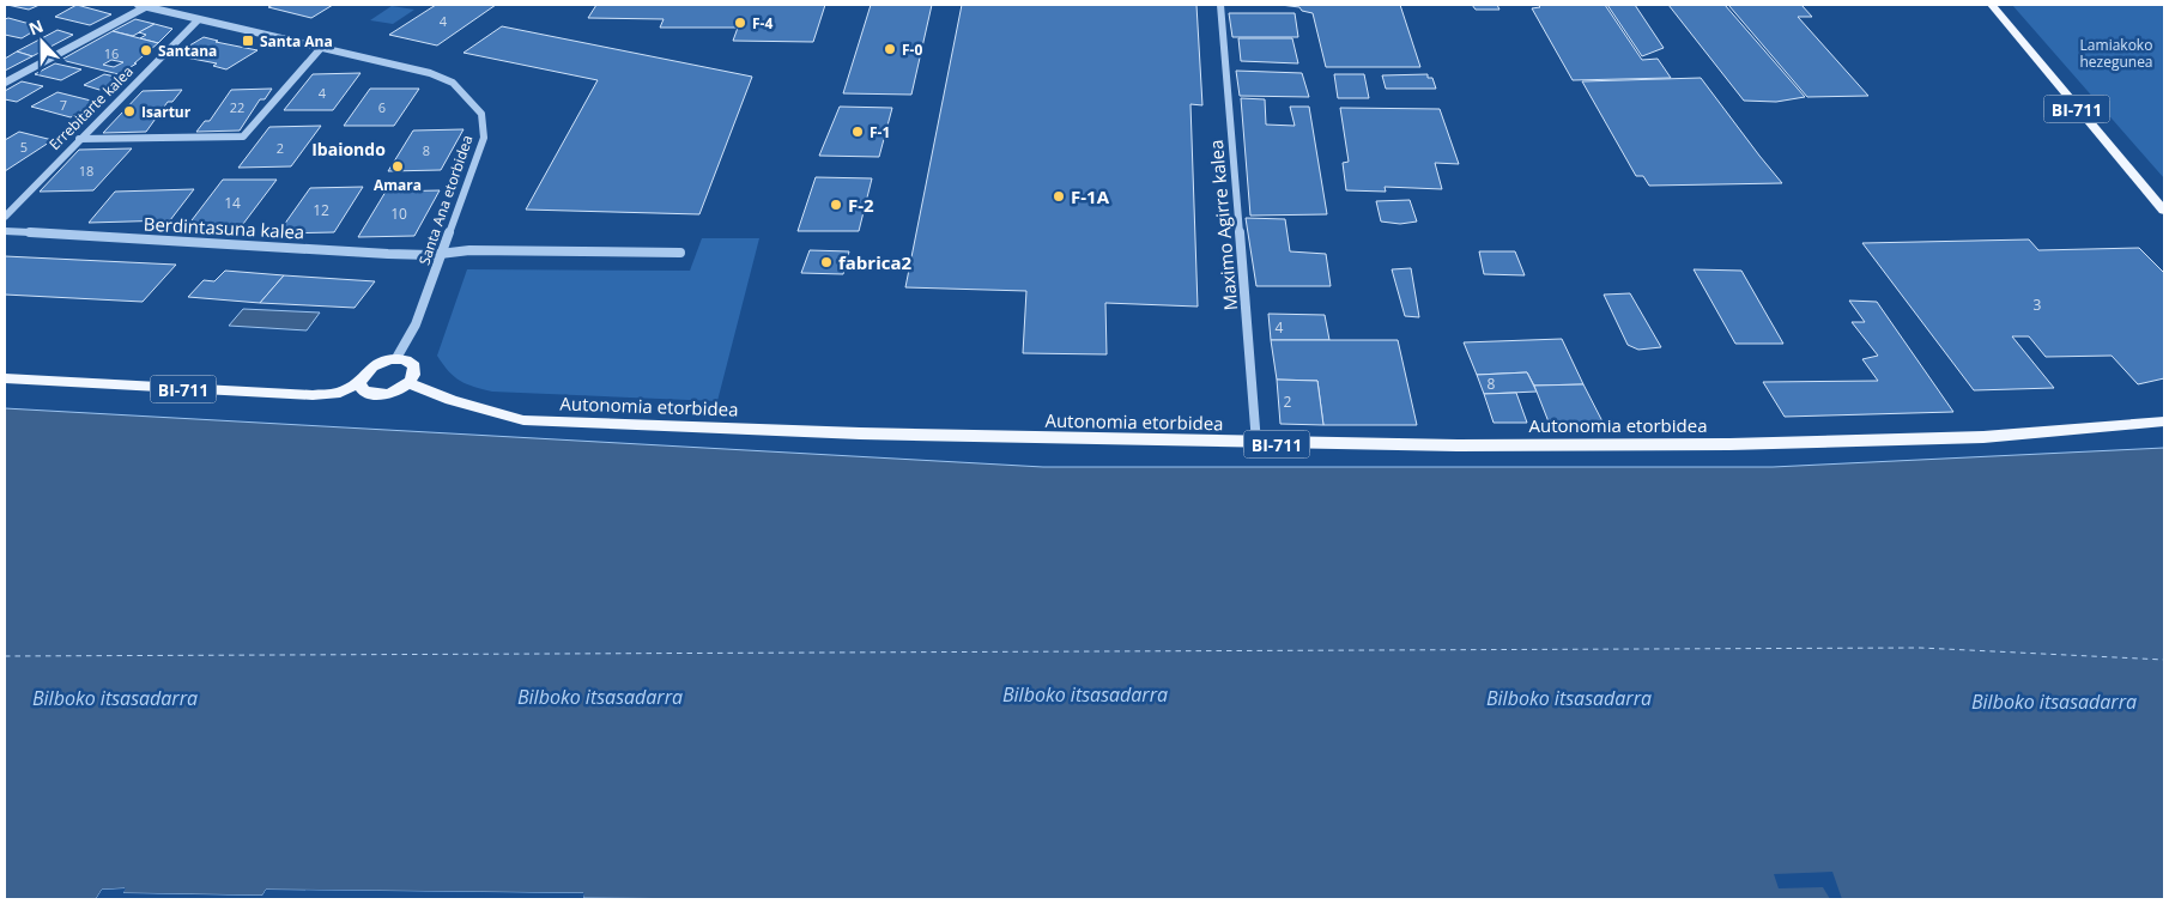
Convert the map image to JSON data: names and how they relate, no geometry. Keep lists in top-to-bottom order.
{
  "streets": {
    "main road": ["BI-711", "Autonomia etorbidea"],
    "street": [
      "Errebitarte kalea",
      "Santa Ana etorbidea",
      "Maximo Agirre kalea",
      "Berdintasuna kalea"
    ]
  },
  "crossings": [
    ["Errebitarte kalea", "Santa Ana etorbidea"],
    ["BI-711", "Santa Ana etorbidea"],
    ["Santa Ana etorbidea", "Berdintasuna kalea"],
    ["Maximo Agirre kalea", "Autonomia etorbidea"]
  ],
  "districts": ["Ibaiondo"],
  "water": ["Bilboko itsasadarra"],
  "parks": ["Lamiakoko hezegunea"],
  "places": {
    "other": [
      "F-4",
      "F-0",
      "Santana",
      "Isartur",
      "F-1",
      "Amara",
      "F-1A",
      "F-2",
      "fabrica2"
    ],
    "transit": ["Santa Ana"]
  },
  "house_numbers": [
    "4",
    "16",
    "4",
    "7",
    "22",
    "6",
    "5",
    "2",
    "8",
    "18",
    "14",
    "12",
    "10",
    "3",
    "4",
    "8",
    "2"
  ],
  "north": "top"
}
